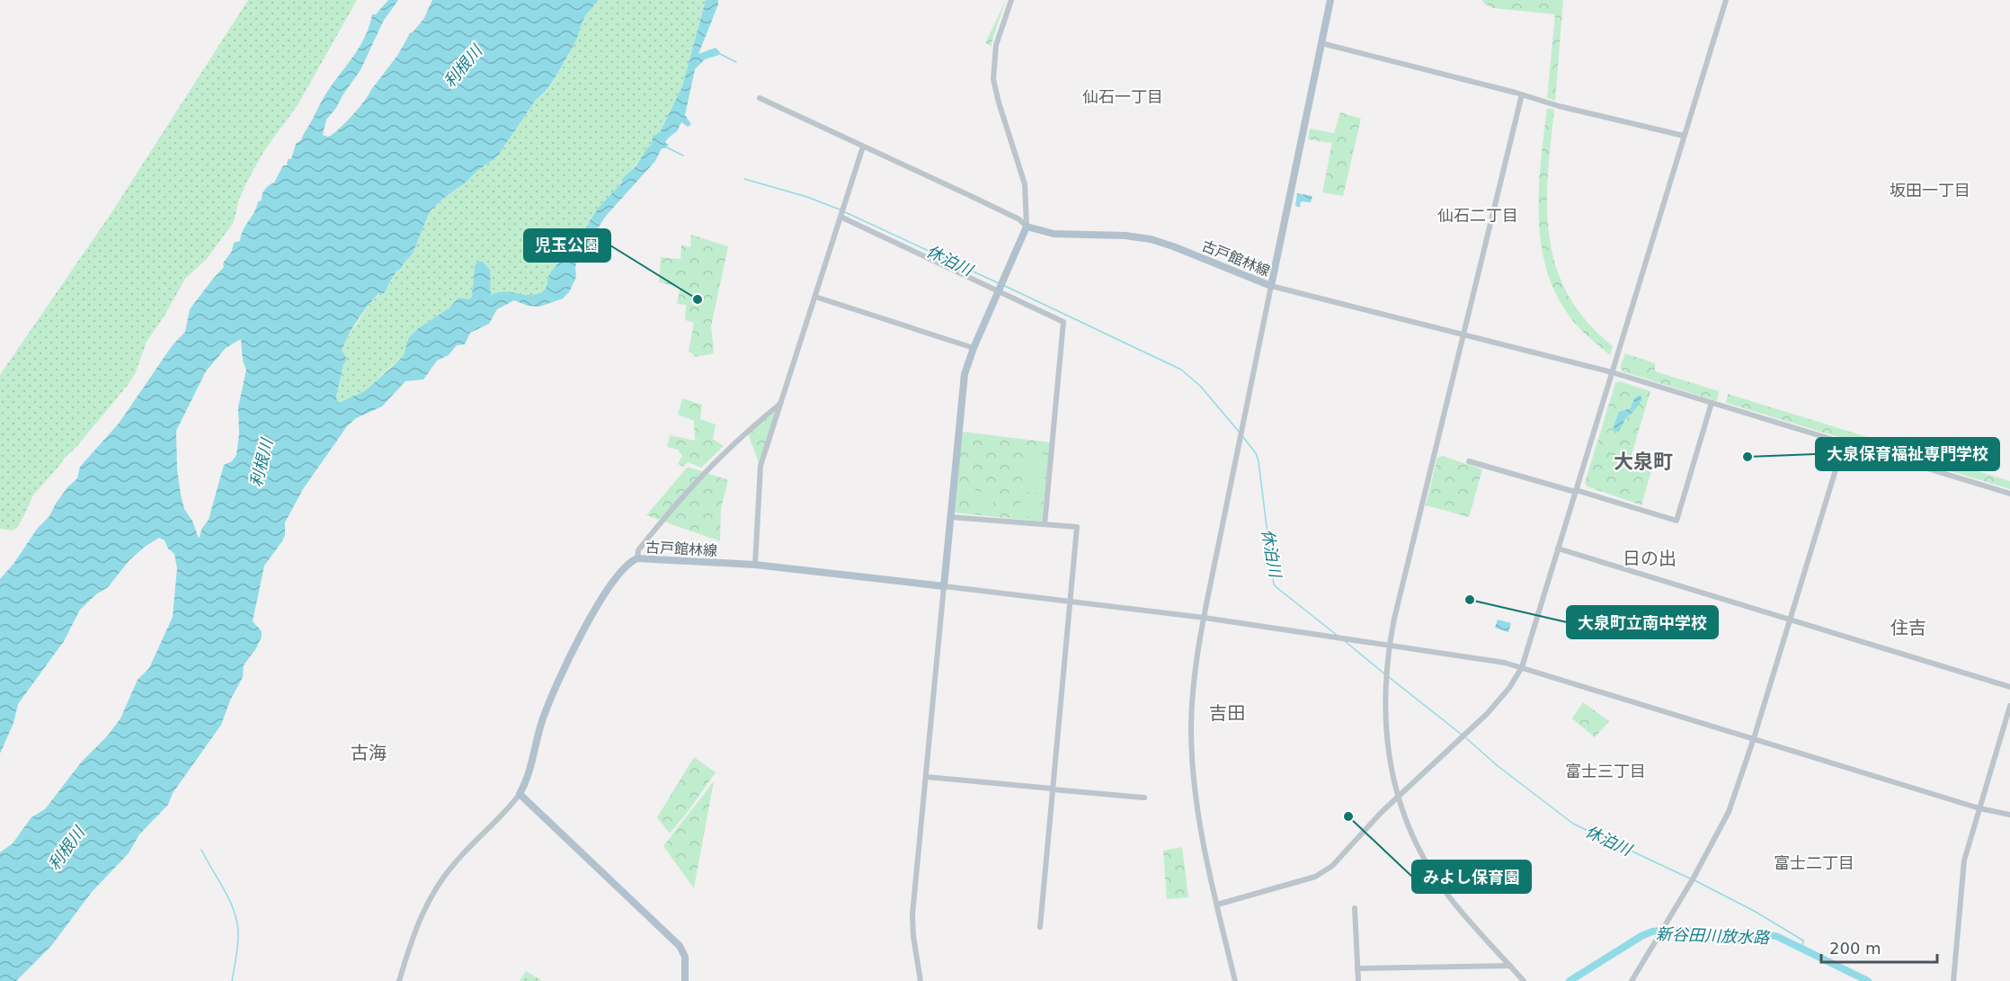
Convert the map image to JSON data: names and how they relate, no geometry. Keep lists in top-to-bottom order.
{
  "streets": {
    "main road": ["古戸館林線"]
  },
  "districts": [
    "仙石一丁目",
    "坂田一丁目",
    "仙石二丁目",
    "大泉町",
    "日の出",
    "住吉",
    "吉田",
    "古海",
    "富士三丁目",
    "富士二丁目"
  ],
  "water": ["利根川", "休泊川", "新谷田川放水路"],
  "places": [
    "児玉公園",
    "大泉保育福祉専門学校",
    "大泉町立南中学校",
    "みよし保育園"
  ],
  "scale_bar": "200 m"
}
